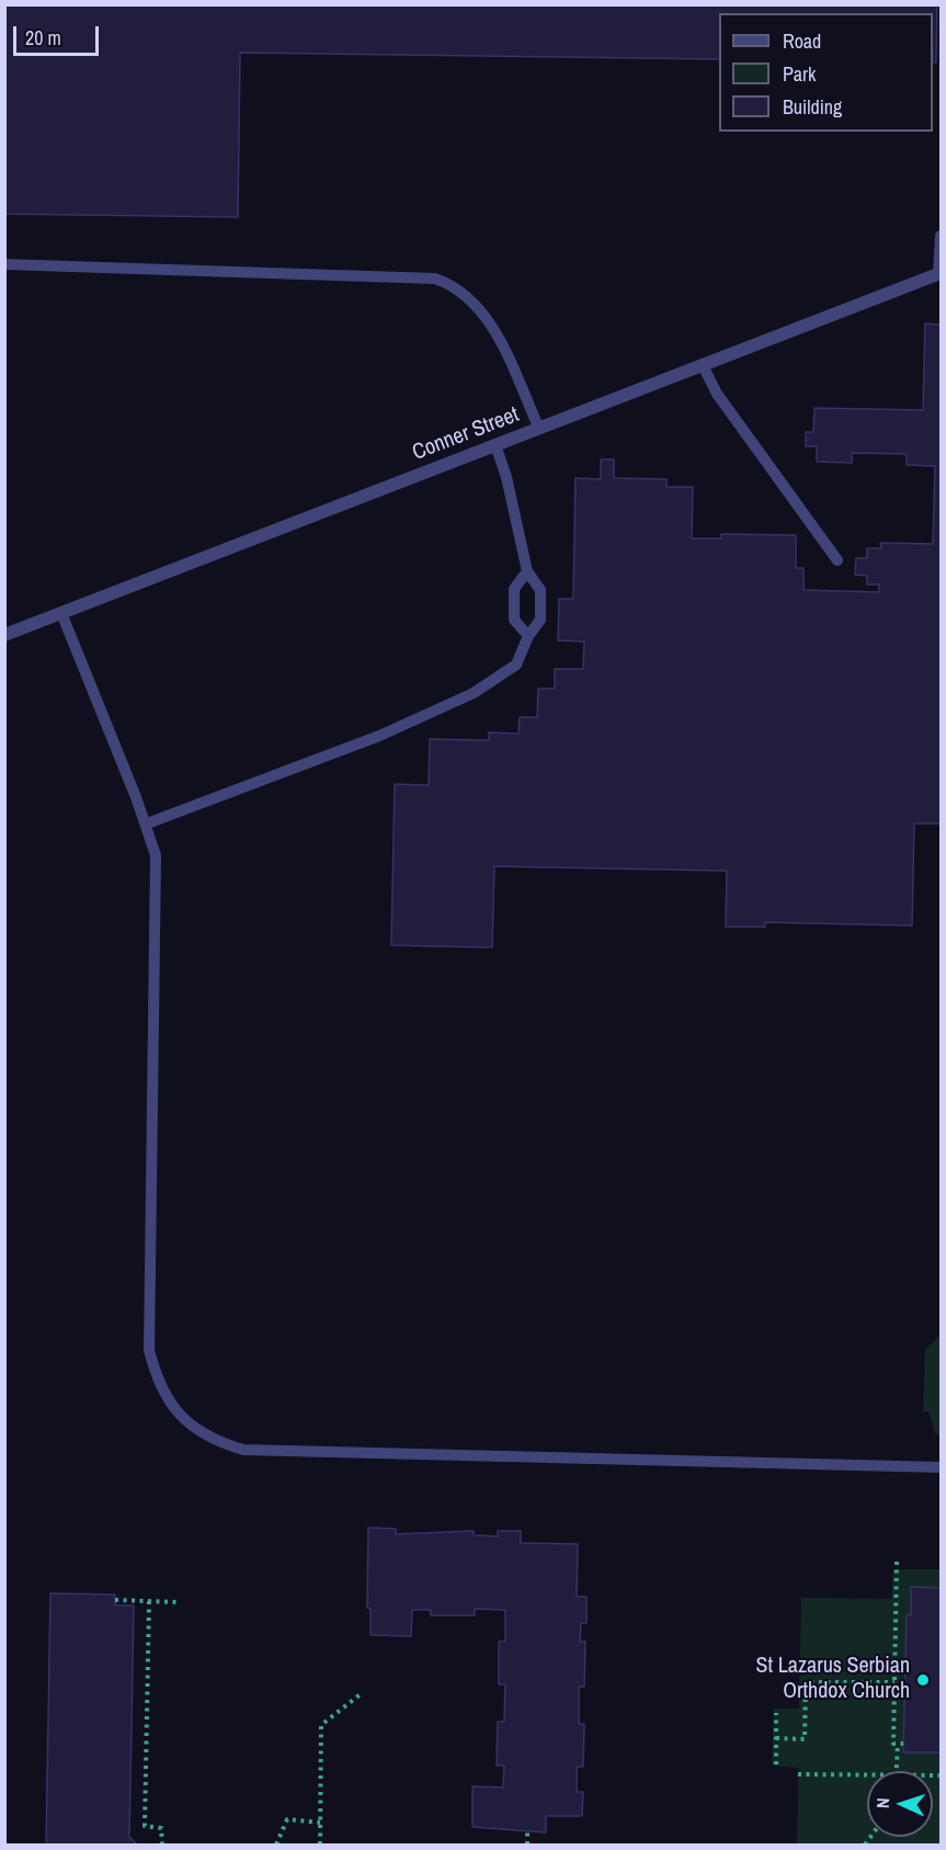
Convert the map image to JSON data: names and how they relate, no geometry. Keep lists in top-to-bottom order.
{
  "streets": {
    "street": ["Conner Street"]
  },
  "places": ["St Lazarus Serbian Orthdox Church"],
  "legend": ["Road", "Park", "Building"],
  "scale_bar": "20 m",
  "north": "left"
}
